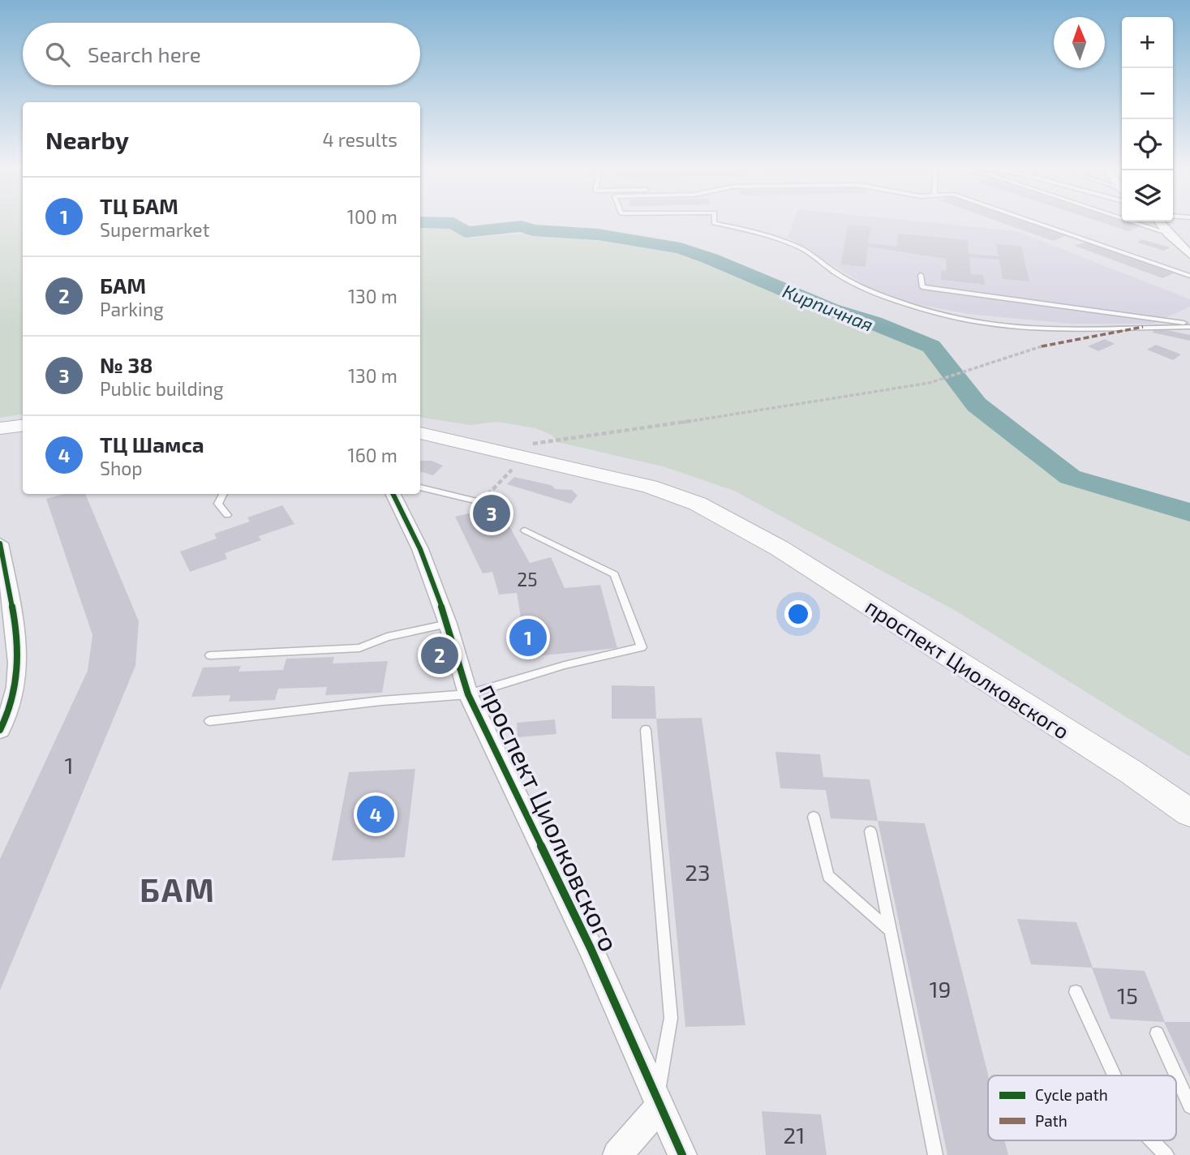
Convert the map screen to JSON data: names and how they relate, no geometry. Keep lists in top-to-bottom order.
{
  "streets": {
    "main road": ["проспект Циолковского"]
  },
  "districts": ["БАМ"],
  "water": ["Кирпичная"],
  "house_numbers": [
    "25",
    "1",
    "23",
    "19",
    "15",
    "21"
  ],
  "legend": ["Cycle path", "Path"],
  "north": "top",
  "page": {
    "map_buttons": ["+", "−"],
    "search": "Search here",
    "heading": ["Nearby", "4 results"],
    "list": [
      {
        "mark": "1",
        "name": "ТЦ БАМ",
        "note": "Supermarket",
        "value": "100 m"
      },
      {
        "mark": "2",
        "name": "БАМ",
        "note": "Parking",
        "value": "130 m"
      },
      {
        "mark": "3",
        "name": "№ 38",
        "note": "Public building",
        "value": "130 m"
      },
      {
        "mark": "4",
        "name": "ТЦ Шамса",
        "note": "Shop",
        "value": "160 m"
      }
    ],
    "pins": [
      "3",
      "1",
      "2",
      "4"
    ]
  }
}
